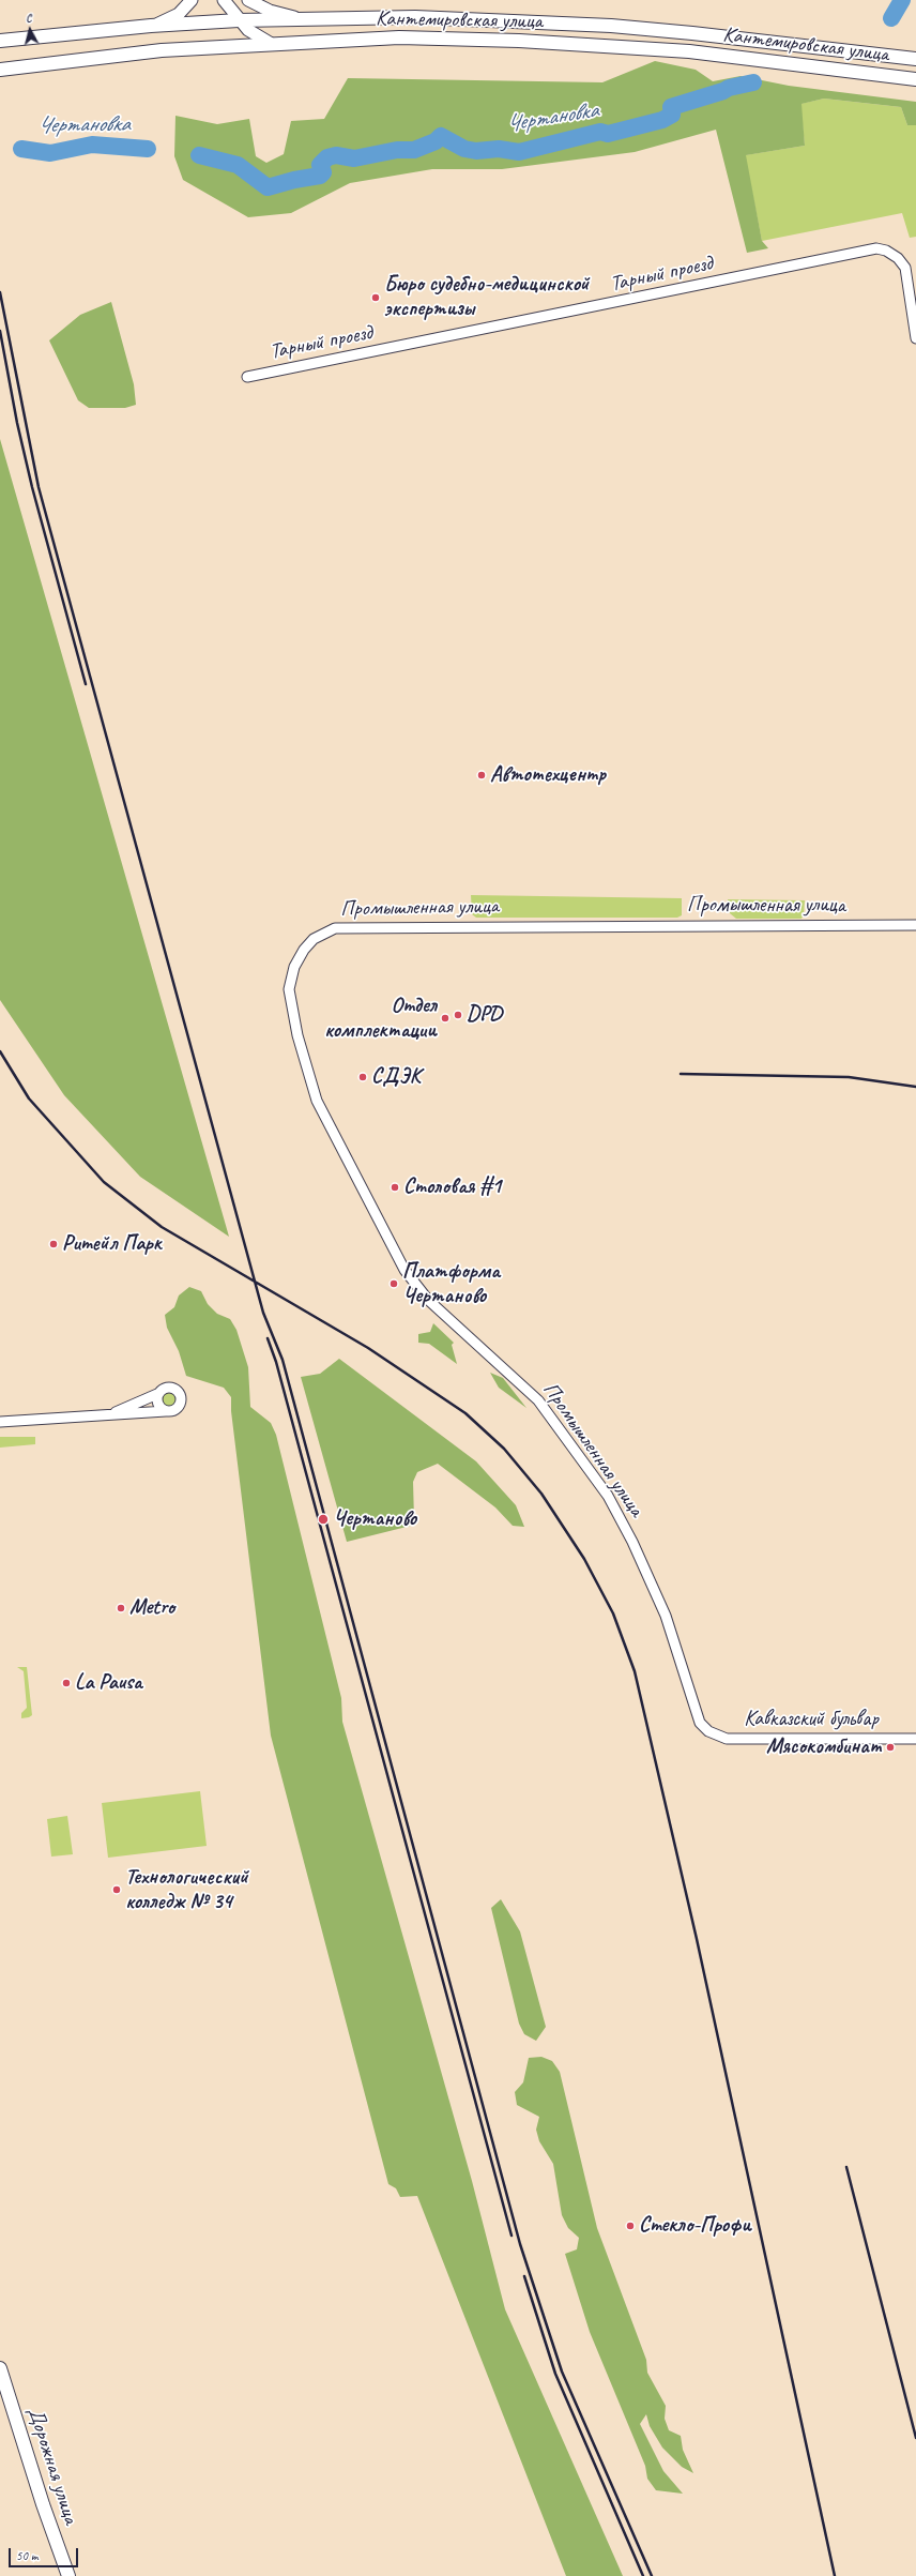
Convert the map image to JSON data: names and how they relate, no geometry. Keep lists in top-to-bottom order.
{
  "streets": {
    "main road": ["Кантемировская улица", "Дорожная улица"],
    "street": ["Тарный проезд", "Промышленная улица", "Кавказский бульвар"]
  },
  "crossings": [
    ["Промышленная улица", "Кавказский бульвар"]
  ],
  "water": ["Чертановка"],
  "places": [
    "Бюро судебно-медицинской экспертизы",
    "Автотехцентр",
    "DPD",
    "Отдел комплектации",
    "СДЭК",
    "Столовая #1",
    "Ритейл Парк",
    "Платформа Чертаново",
    "Чертаново",
    "Metro",
    "La Pausa",
    "Мясокомбинат",
    "Технологический колледж № 34",
    "Стекло-Профи"
  ],
  "scale_bar": "50 m",
  "north": "top"
}
